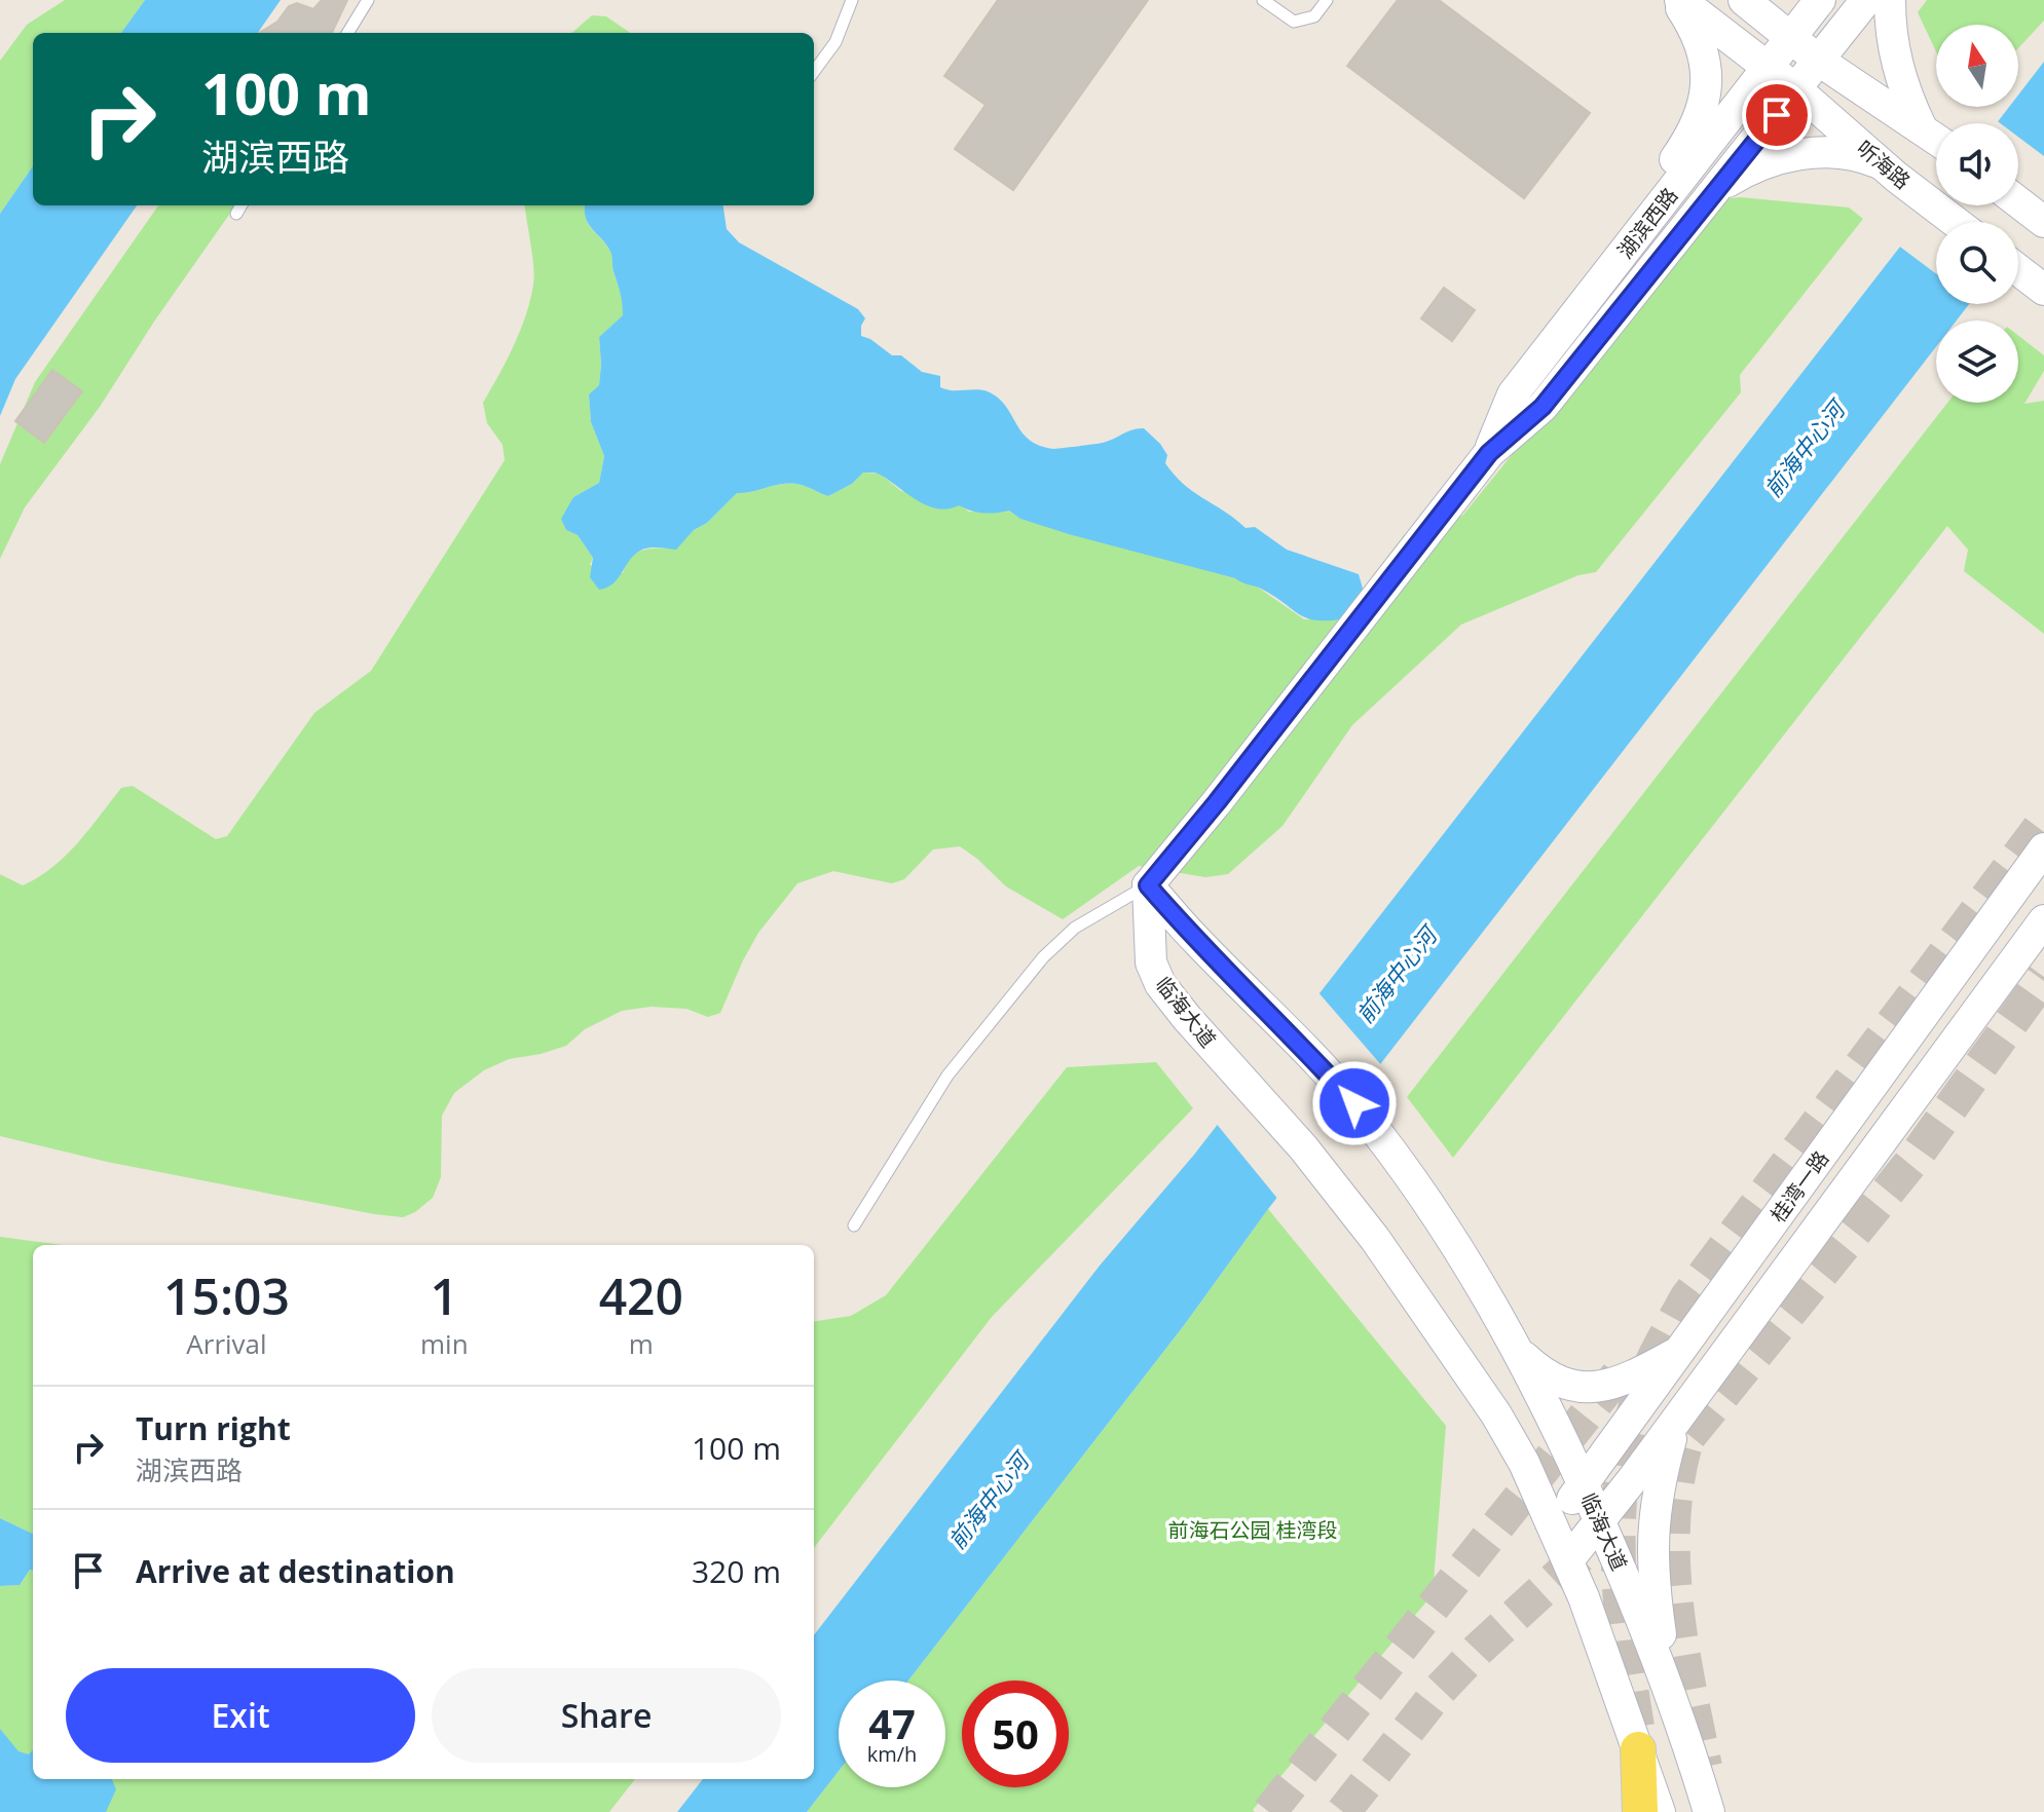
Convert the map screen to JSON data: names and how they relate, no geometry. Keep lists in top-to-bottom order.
{
  "streets": {
    "main road": [
      "听海路",
      "湖滨西路",
      "临海大道",
      "桂湾一路"
    ]
  },
  "crossings": [
    ["听海路", "湖滨西路"],
    ["湖滨西路", "临海大道"],
    ["临海大道", "桂湾一路"]
  ],
  "water": ["前海中心河"],
  "parks": ["前海石公园 桂湾段"],
  "north": "top",
  "page": {
    "turn": ["100 m", "湖滨西路"],
    "eta": [
      "15:03",
      "Arrival",
      "1",
      "min",
      "420",
      "m"
    ],
    "list": [
      {
        "name": "Turn right",
        "note": "湖滨西路",
        "value": "100 m"
      },
      {
        "name": "Arrive at destination",
        "value": "320 m"
      }
    ],
    "buttons": ["Exit", "Share"],
    "speed": "47 km/h",
    "limit": "50"
  }
}
